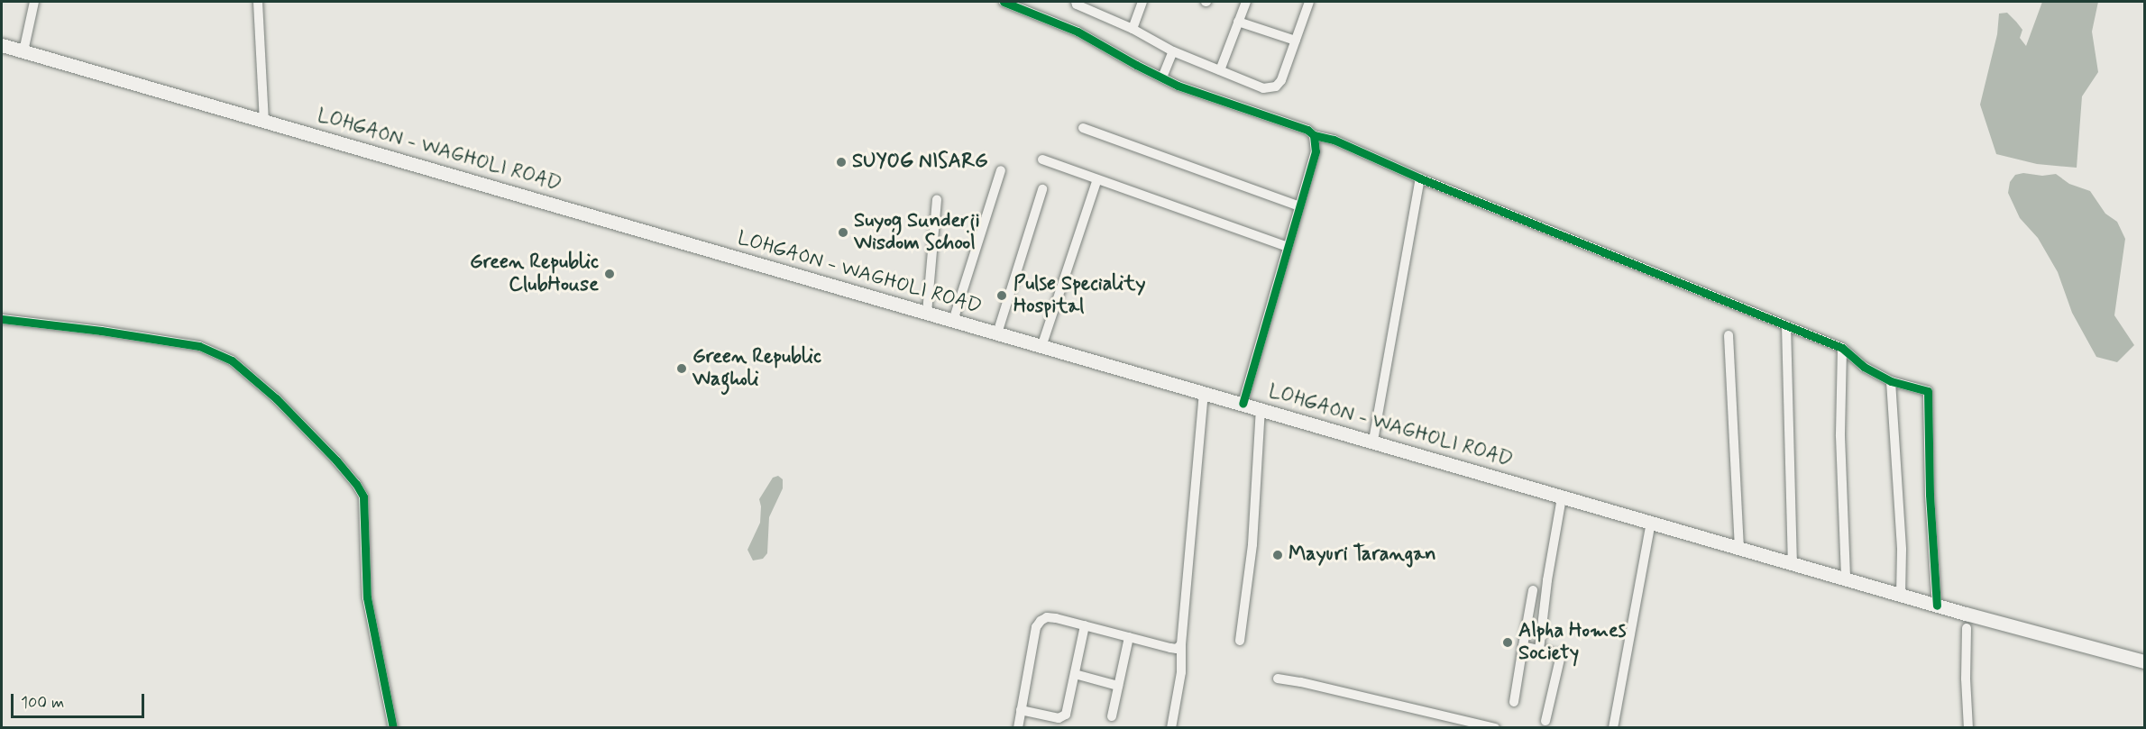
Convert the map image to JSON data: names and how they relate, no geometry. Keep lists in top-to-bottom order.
{
  "streets": {
    "main road": ["LOHGAON - WAGHOLI ROAD"]
  },
  "places": [
    "SUYOG NISARG",
    "Suyog Sunderji Wisdom School",
    "Green Republic ClubHouse",
    "Pulse Speciality Hospital",
    "Green Republic Wagholi",
    "Mayuri Tarangan",
    "Alpha Homes Society"
  ],
  "scale_bar": "100 m"
}
